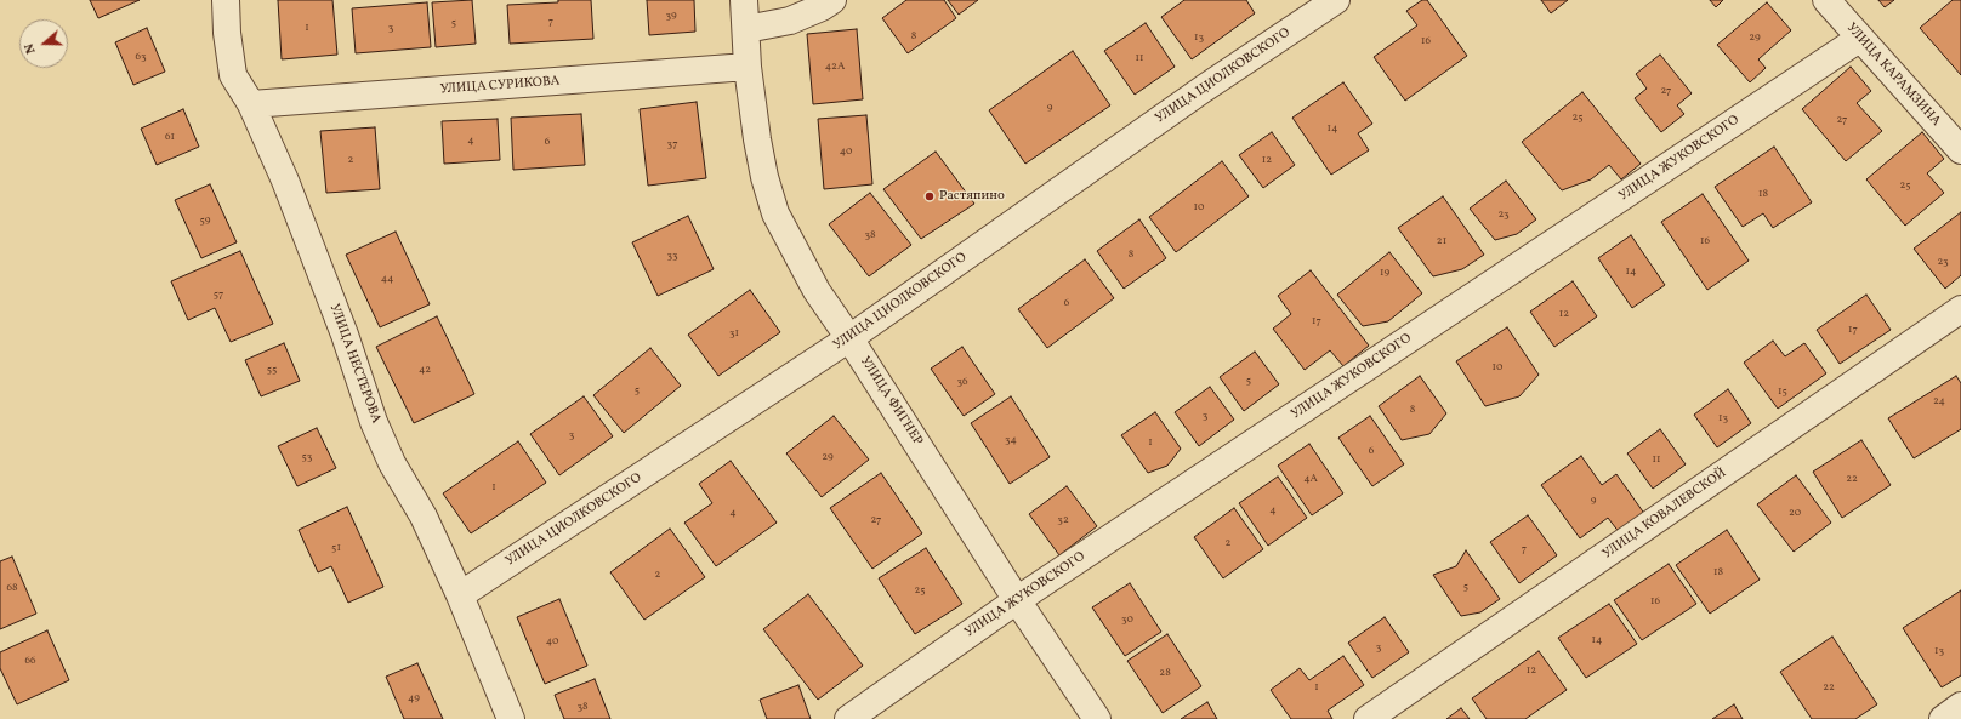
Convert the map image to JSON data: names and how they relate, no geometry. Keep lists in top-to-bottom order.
{
  "streets": {
    "street": [
      "УЛИЦА КАРАМЗИНА",
      "УЛИЦА ЦИОЛКОВСКОГО",
      "УЛИЦА СУРИКОВА",
      "УЛИЦА ЖУКОВСКОГО",
      "УЛИЦА НЕСТЕРОВА",
      "УЛИЦА ФИГНЕР",
      "УЛИЦА КОВАЛЕВСКОЙ"
    ]
  },
  "crossings": [
    ["УЛИЦА КАРАМЗИНА", "УЛИЦА ЖУКОВСКОГО"],
    ["УЛИЦА ЦИОЛКОВСКОГО", "УЛИЦА НЕСТЕРОВА"],
    ["УЛИЦА ЦИОЛКОВСКОГО", "УЛИЦА ФИГНЕР"],
    ["УЛИЦА СУРИКОВА", "УЛИЦА НЕСТЕРОВА"],
    ["УЛИЦА СУРИКОВА", "УЛИЦА ФИГНЕР"],
    ["УЛИЦА ЖУКОВСКОГО", "УЛИЦА ФИГНЕР"]
  ],
  "places": ["Растяпино"],
  "house_numbers": [
    "39",
    "7",
    "5",
    "1",
    "3",
    "8",
    "13",
    "29",
    "16",
    "63",
    "11",
    "42А",
    "27",
    "9",
    "25",
    "27",
    "14",
    "61",
    "4",
    "6",
    "37",
    "40",
    "2",
    "12",
    "25",
    "18",
    "10",
    "23",
    "59",
    "38",
    "21",
    "16",
    "8",
    "33",
    "23",
    "14",
    "19",
    "44",
    "57",
    "6",
    "12",
    "17",
    "17",
    "31",
    "10",
    "55",
    "42",
    "5",
    "36",
    "5",
    "15",
    "24",
    "8",
    "3",
    "13",
    "3",
    "34",
    "1",
    "6",
    "53",
    "29",
    "11",
    "4А",
    "22",
    "1",
    "9",
    "4",
    "4",
    "20",
    "27",
    "32",
    "2",
    "51",
    "7",
    "18",
    "2",
    "5",
    "68",
    "25",
    "16",
    "30",
    "14",
    "40",
    "3",
    "13",
    "66",
    "12",
    "28",
    "1",
    "22",
    "49",
    "38"
  ],
  "north": "left"
}
